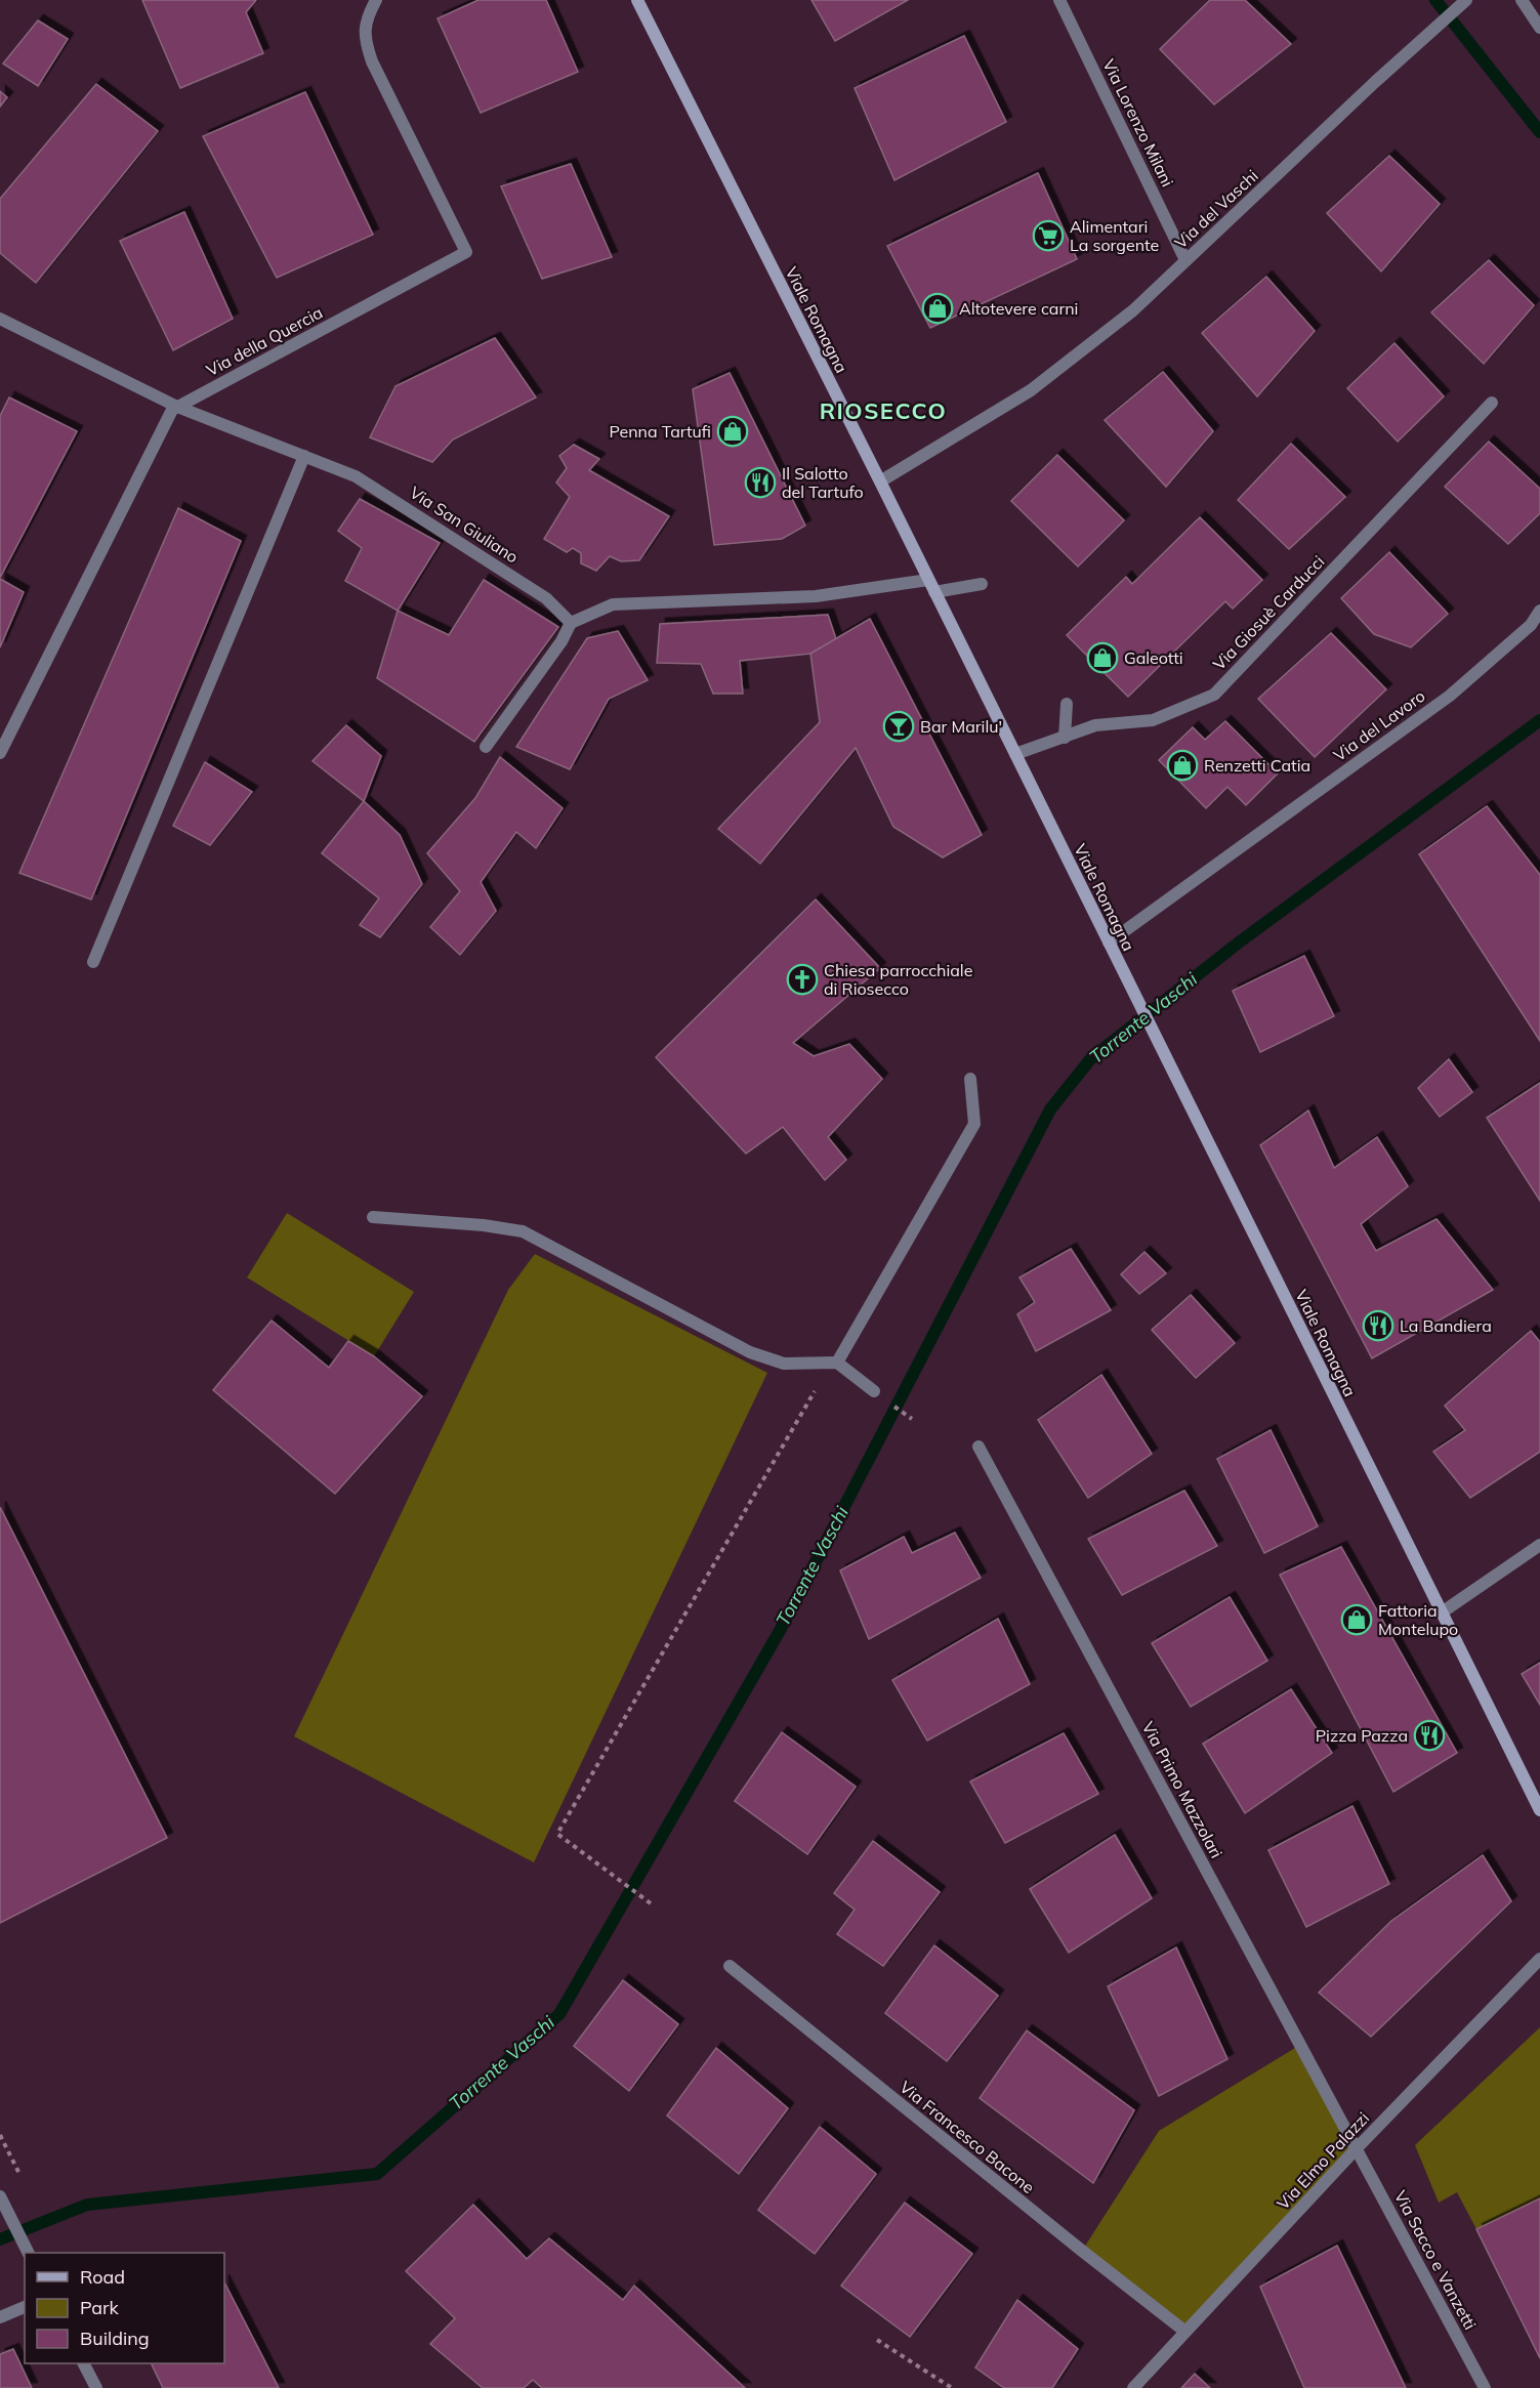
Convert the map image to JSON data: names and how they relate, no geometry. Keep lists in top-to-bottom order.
{
  "streets": {
    "main road": ["Viale Romagna"],
    "street": [
      "Via Lorenzo Milani",
      "Via del Vaschi",
      "Via della Quercia",
      "Via San Giuliano",
      "Via Giosuè Carducci",
      "Via del Lavoro",
      "Via Primo Mazzolari",
      "Via Francesco Bacone",
      "Via Elmo Palazzi",
      "Via Sacco e Vanzetti"
    ]
  },
  "crossings": [
    ["Via Lorenzo Milani", "Via del Vaschi"],
    ["Via del Vaschi", "Viale Romagna"],
    ["Viale Romagna", "Via Giosuè Carducci"],
    ["Viale Romagna", "Via del Lavoro"],
    ["Via della Quercia", "Via San Giuliano"],
    ["Via Primo Mazzolari", "Via Elmo Palazzi"],
    ["Via Primo Mazzolari", "Via Sacco e Vanzetti"],
    ["Via Francesco Bacone", "Via Elmo Palazzi"],
    ["Via Elmo Palazzi", "Via Sacco e Vanzetti"]
  ],
  "districts": ["RIOSECCO"],
  "water": ["Torrente Vaschi"],
  "places": {
    "supermarket": ["Alimentari La sorgente"],
    "shop": [
      "Altotevere carni",
      "Penna Tartufi",
      "Galeotti",
      "Renzetti Catia",
      "Fattoria Montelupo"
    ],
    "restaurant": ["Il Salotto del Tartufo", "La Bandiera", "Pizza Pazza"],
    "bar": ["Bar Marilu'"],
    "church": ["Chiesa parrocchiale di Riosecco"]
  },
  "legend": ["Road", "Park", "Building"]
}
